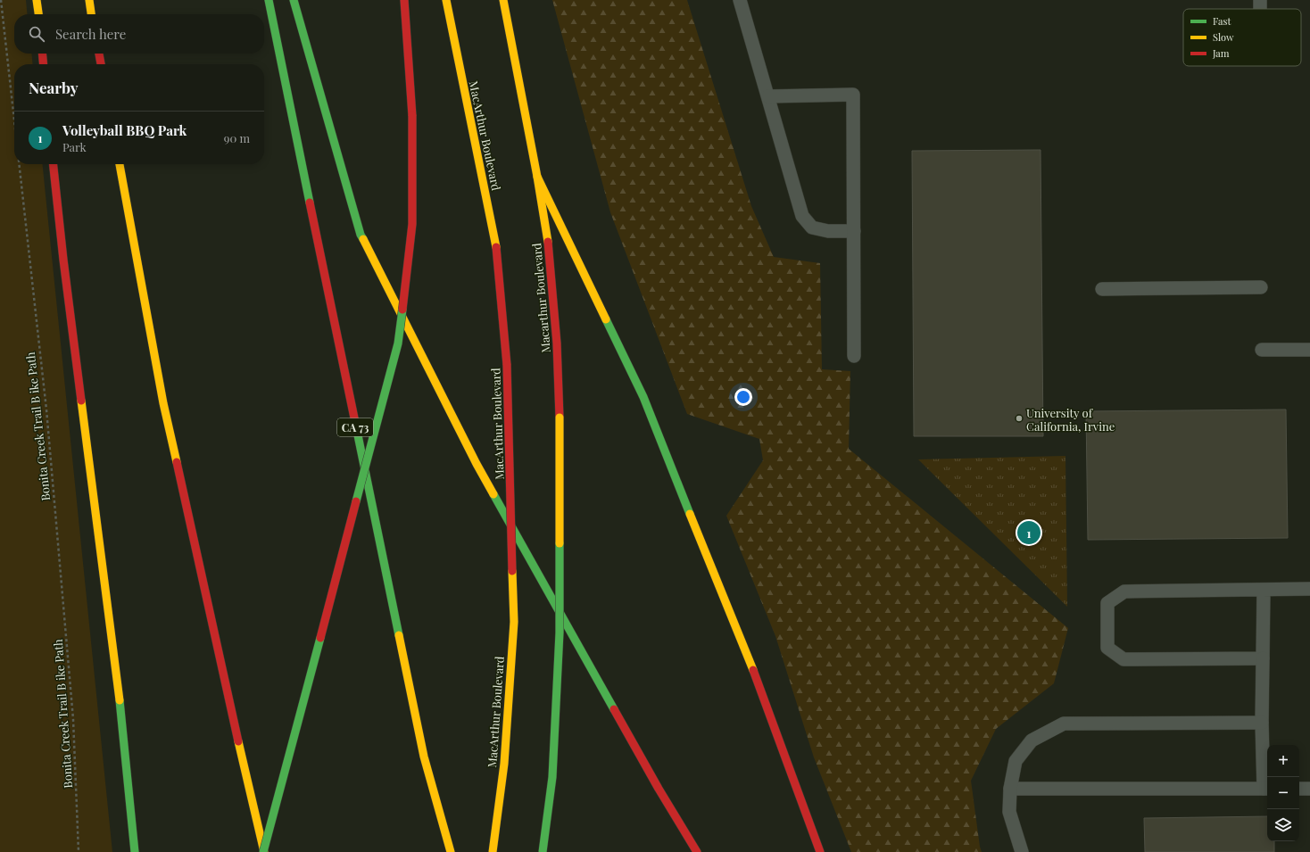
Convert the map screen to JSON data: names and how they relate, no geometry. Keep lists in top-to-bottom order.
{
  "streets": {
    "main road": ["MacArthur Boulevard", "Macarthur Boulevard", "CA 73"],
    "path": ["Bonita Creek Trail B ike Path"]
  },
  "places": ["University of California, Irvine"],
  "legend": ["Fast", "Slow", "Jam"],
  "page": {
    "search": "Search here",
    "heading": "Nearby",
    "list": [
      {
        "mark": "1",
        "name": "Volleyball BBQ Park",
        "note": "Park",
        "value": "90 m"
      }
    ],
    "pins": "1",
    "map_buttons": ["+", "−"]
  }
}
